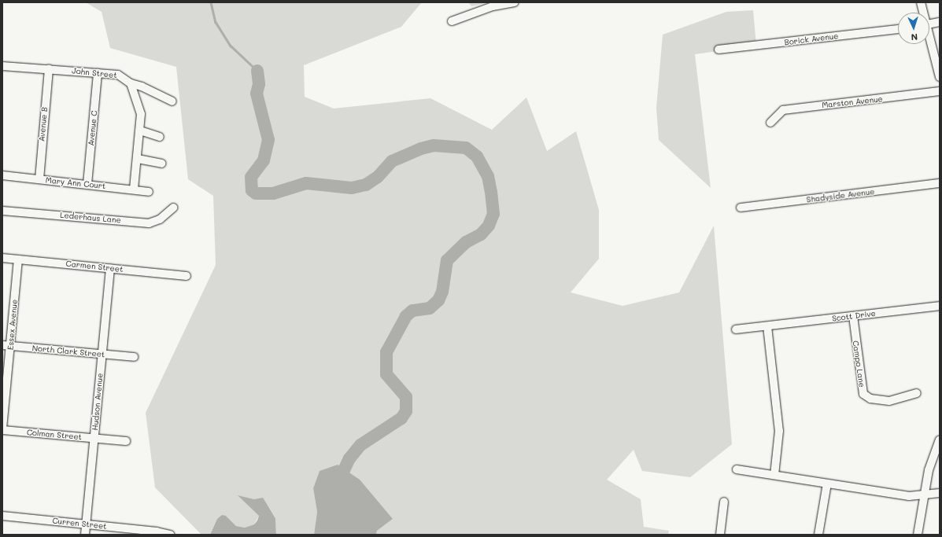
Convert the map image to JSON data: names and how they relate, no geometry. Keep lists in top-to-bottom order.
{
  "streets": {
    "street": [
      "Borick Avenue",
      "John Street",
      "Marston Avenue",
      "Avenue B",
      "Avenue C",
      "Mary Ann Court",
      "Shadyside Avenue",
      "Lederhaus Lane",
      "Carmen Street",
      "Scott Drive",
      "Essex Avenue",
      "North Clark Street",
      "Campo Lane",
      "Hudson Avenue",
      "Colman Street",
      "Curren Street"
    ]
  },
  "crossings": [
    ["John Street", "Avenue B"],
    ["John Street", "Avenue C"],
    ["Avenue B", "Mary Ann Court"],
    ["Avenue C", "Mary Ann Court"],
    ["Carmen Street", "Essex Avenue"],
    ["Carmen Street", "Hudson Avenue"],
    ["Scott Drive", "Campo Lane"],
    ["Essex Avenue", "North Clark Street"],
    ["Essex Avenue", "Colman Street"],
    ["North Clark Street", "Hudson Avenue"],
    ["Hudson Avenue", "Colman Street"],
    ["Hudson Avenue", "Curren Street"]
  ],
  "north": "bottom"
}
